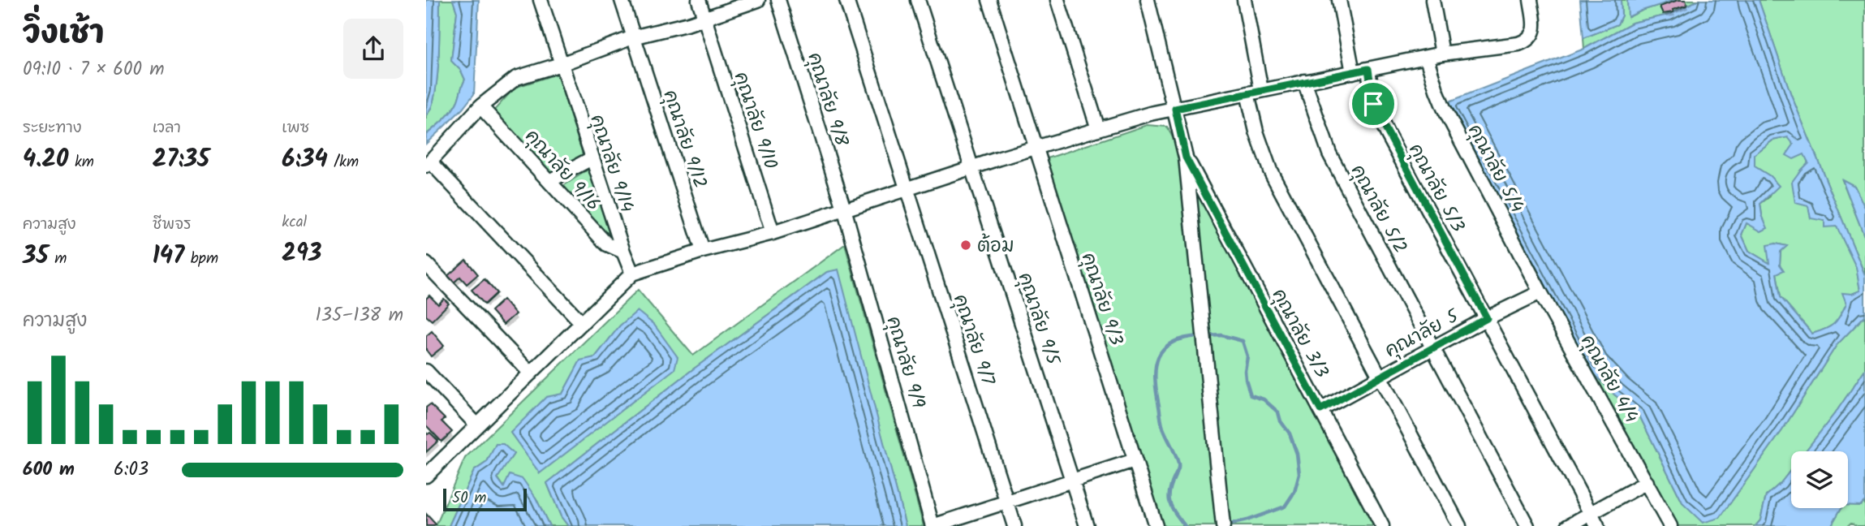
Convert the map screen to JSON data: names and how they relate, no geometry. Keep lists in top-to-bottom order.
{
  "streets": {
    "street": [
      "คุณาลัย 9/8",
      "คุณาลัย 9/10",
      "คุณาลัย 9/12",
      "คุณาลัย 9/14",
      "คุณาลัย 5/4",
      "คุณาลัย 9/16",
      "คุณาลัย 5/3",
      "คุณาลัย 5/2",
      "คุณาลัย 9/3",
      "คุณาลัย 9/5",
      "คุณาลัย 3/3",
      "คุณาลัย 5",
      "คุณาลัย 9/7",
      "คุณาลัย 9/9",
      "คุณาลัย 4/4"
    ]
  },
  "crossings": [
    ["คุณาลัย 9/8", "คุณาลัย 9/9"],
    ["คุณาลัย 9/14", "คุณาลัย 9/16"],
    ["คุณาลัย 5/4", "คุณาลัย 5"],
    ["คุณาลัย 5/4", "คุณาลัย 4/4"],
    ["คุณาลัย 5/3", "คุณาลัย 5"],
    ["คุณาลัย 5/2", "คุณาลัย 5"],
    ["คุณาลัย 3/3", "คุณาลัย 5"],
    ["คุณาลัย 5", "คุณาลัย 4/4"]
  ],
  "places": ["ต้อม"],
  "scale_bar": "50 m",
  "page": {
    "heading": ["วิ่งเช้า", "09:10 · 7 × 600 m"],
    "stats": [
      ["ระยะทาง", "4.20 km"],
      ["เวลา", "27:35"],
      ["เพซ", "6:34 /km"],
      ["ความสูง", "35 m"],
      ["ชีพจร", "147 bpm"],
      ["kcal", "293"]
    ],
    "chart": ["ความสูง", "135–138 m"],
    "list": [
      {
        "name": "600 m",
        "note": "6:03"
      }
    ],
    "scale": "50 m"
  }
}
